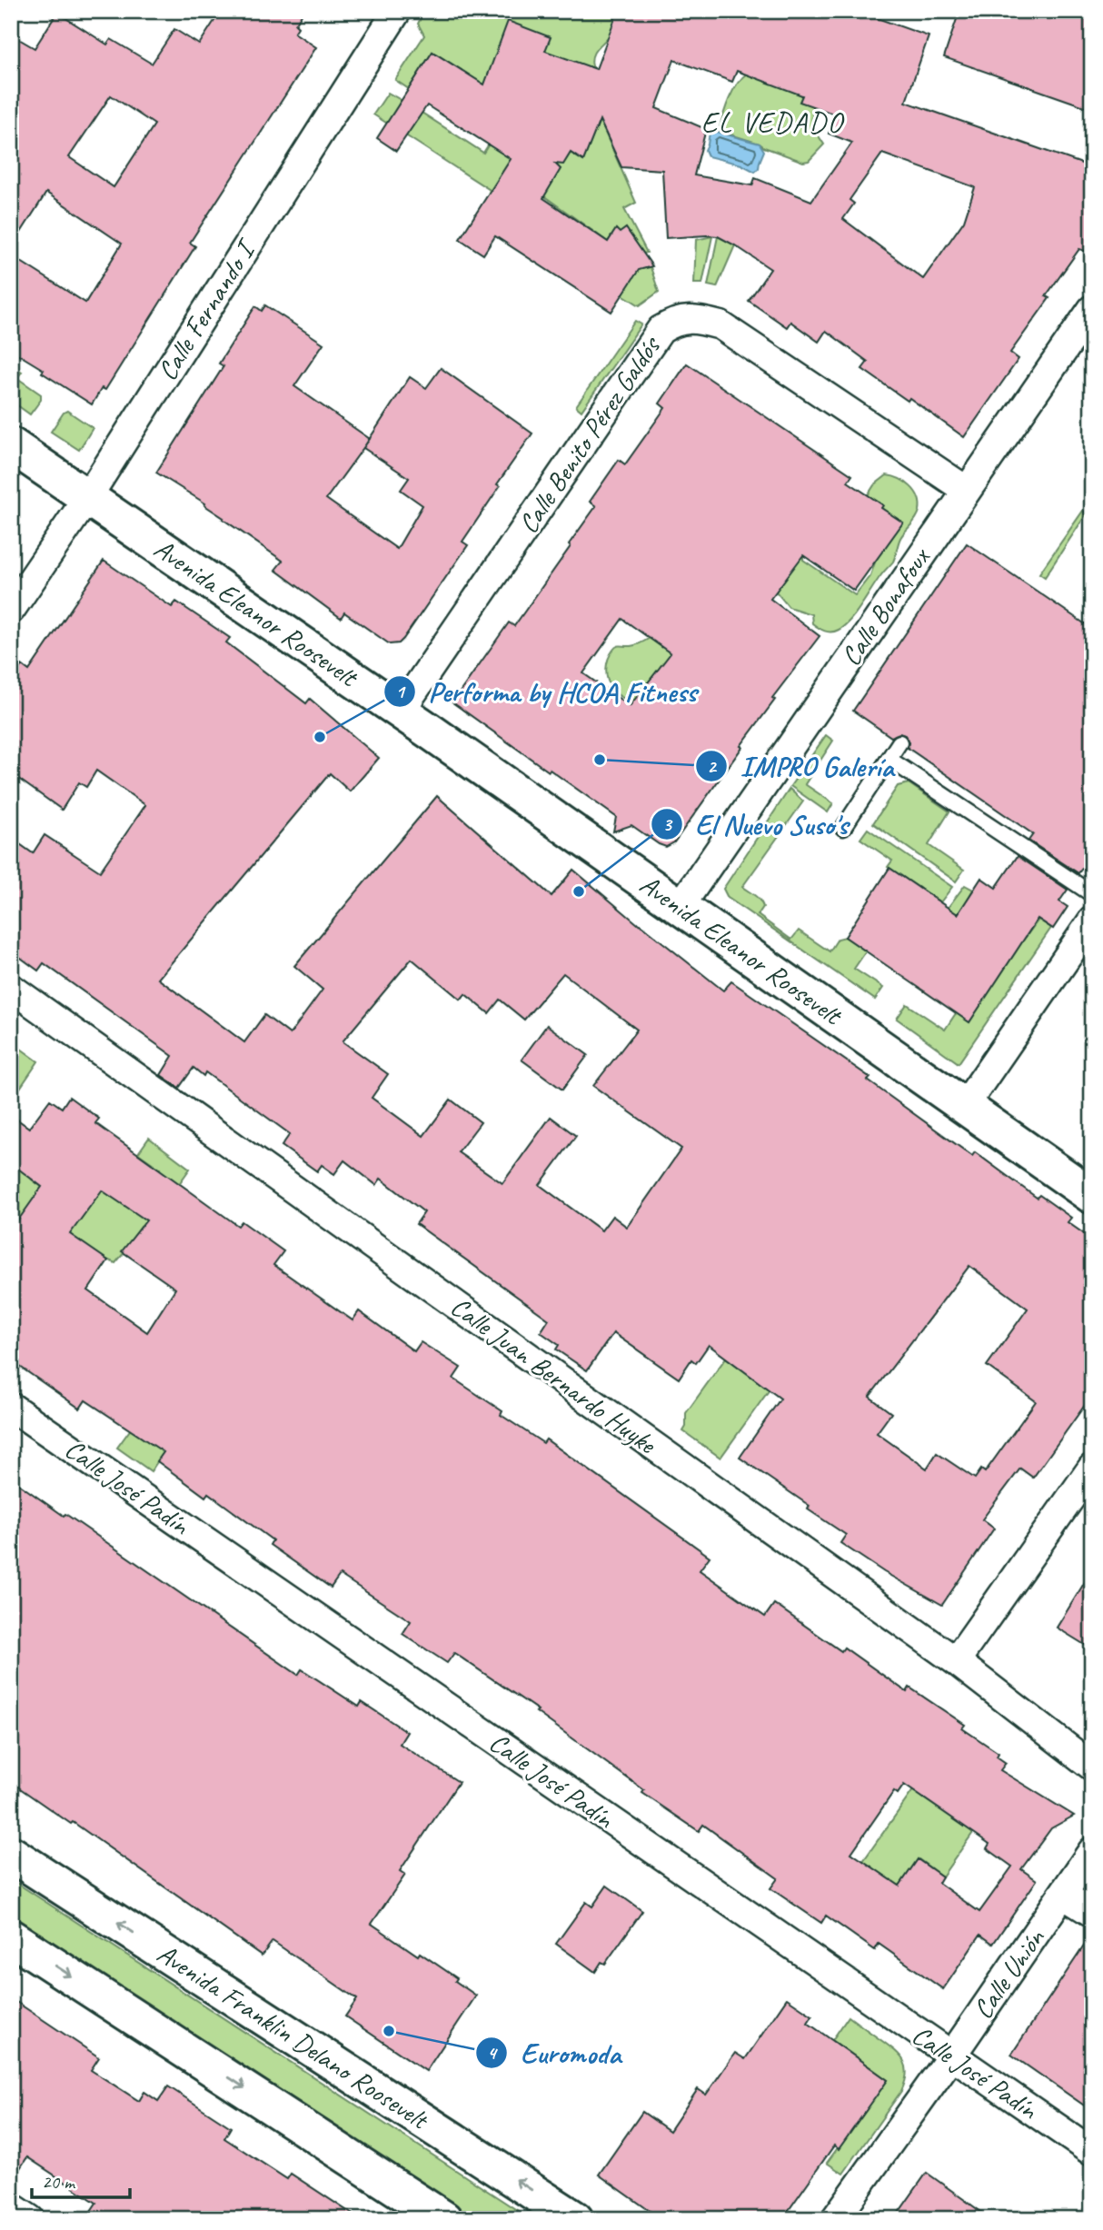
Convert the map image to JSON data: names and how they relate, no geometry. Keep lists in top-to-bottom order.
{
  "streets": {
    "street": [
      "Calle Fernando I",
      "Calle Benito Pérez Galdós",
      "Calle Bonafoux",
      "Avenida Eleanor Roosevelt",
      "Calle Juan Bernardo Huyke",
      "Calle José Padín",
      "Calle Unión",
      "Avenida Franklin Delano Roosevelt"
    ]
  },
  "crossings": [
    ["Calle Fernando I", "Avenida Eleanor Roosevelt"],
    ["Calle Benito Pérez Galdós", "Calle Bonafoux"],
    ["Calle Benito Pérez Galdós", "Avenida Eleanor Roosevelt"],
    ["Calle Bonafoux", "Avenida Eleanor Roosevelt"],
    ["Calle José Padín", "Calle Unión"]
  ],
  "districts": ["EL VEDADO"],
  "places": [
    "Performa by HCOA Fitness",
    "IMPRO Galería",
    "El Nuevo Suso's",
    "Euromoda"
  ],
  "scale_bar": "20 m"
}
